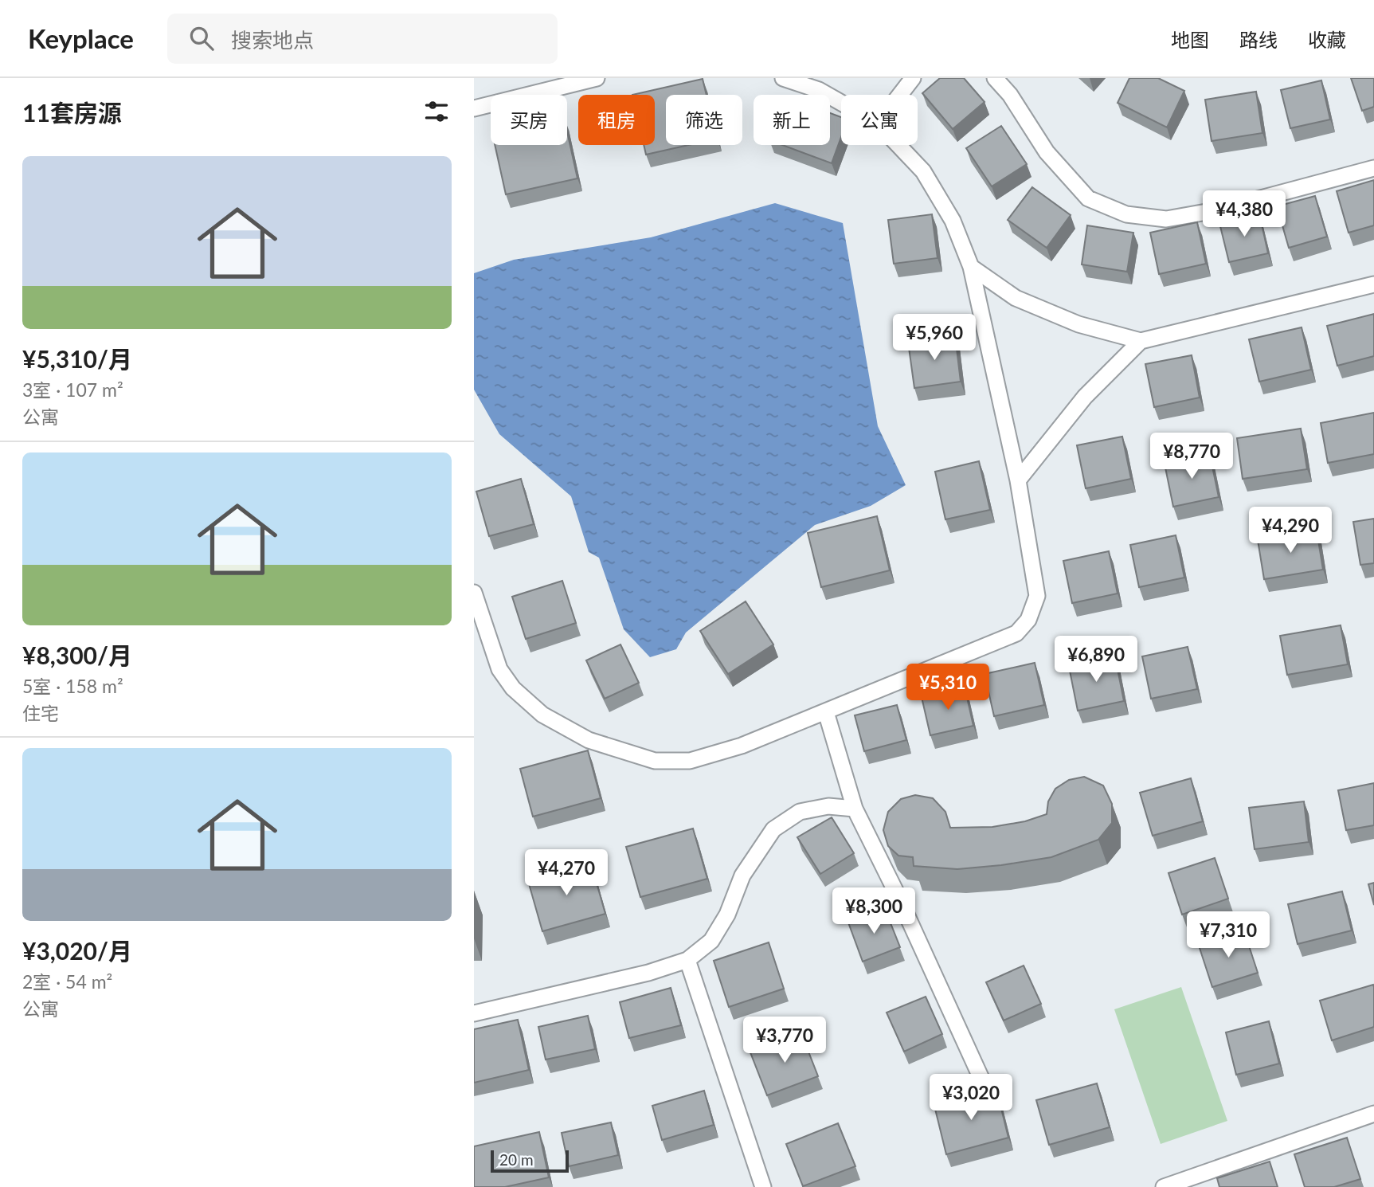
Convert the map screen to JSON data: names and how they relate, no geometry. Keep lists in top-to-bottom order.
{
  "scale_bar": "20 m",
  "page": {
    "header": "Keyplace",
    "search": "搜索地点",
    "nav": ["地图", "路线", "收藏"],
    "heading": "11套房源",
    "chip": [
      "买房",
      "租房",
      "筛选",
      "新上",
      "公寓"
    ],
    "list": [
      {
        "name": "¥5,310/月",
        "note": "3室 · 107 m² · 公寓"
      },
      {
        "name": "¥8,300/月",
        "note": "5室 · 158 m² · 住宅"
      },
      {
        "name": "¥3,020/月",
        "note": "2室 · 54 m² · 公寓"
      }
    ],
    "price": [
      "¥4,380",
      "¥5,960",
      "¥8,770",
      "¥4,290",
      "¥6,890",
      "¥5,310",
      "¥4,270",
      "¥8,300",
      "¥7,310",
      "¥3,770",
      "¥3,020"
    ],
    "scale": "20 m"
  }
}
